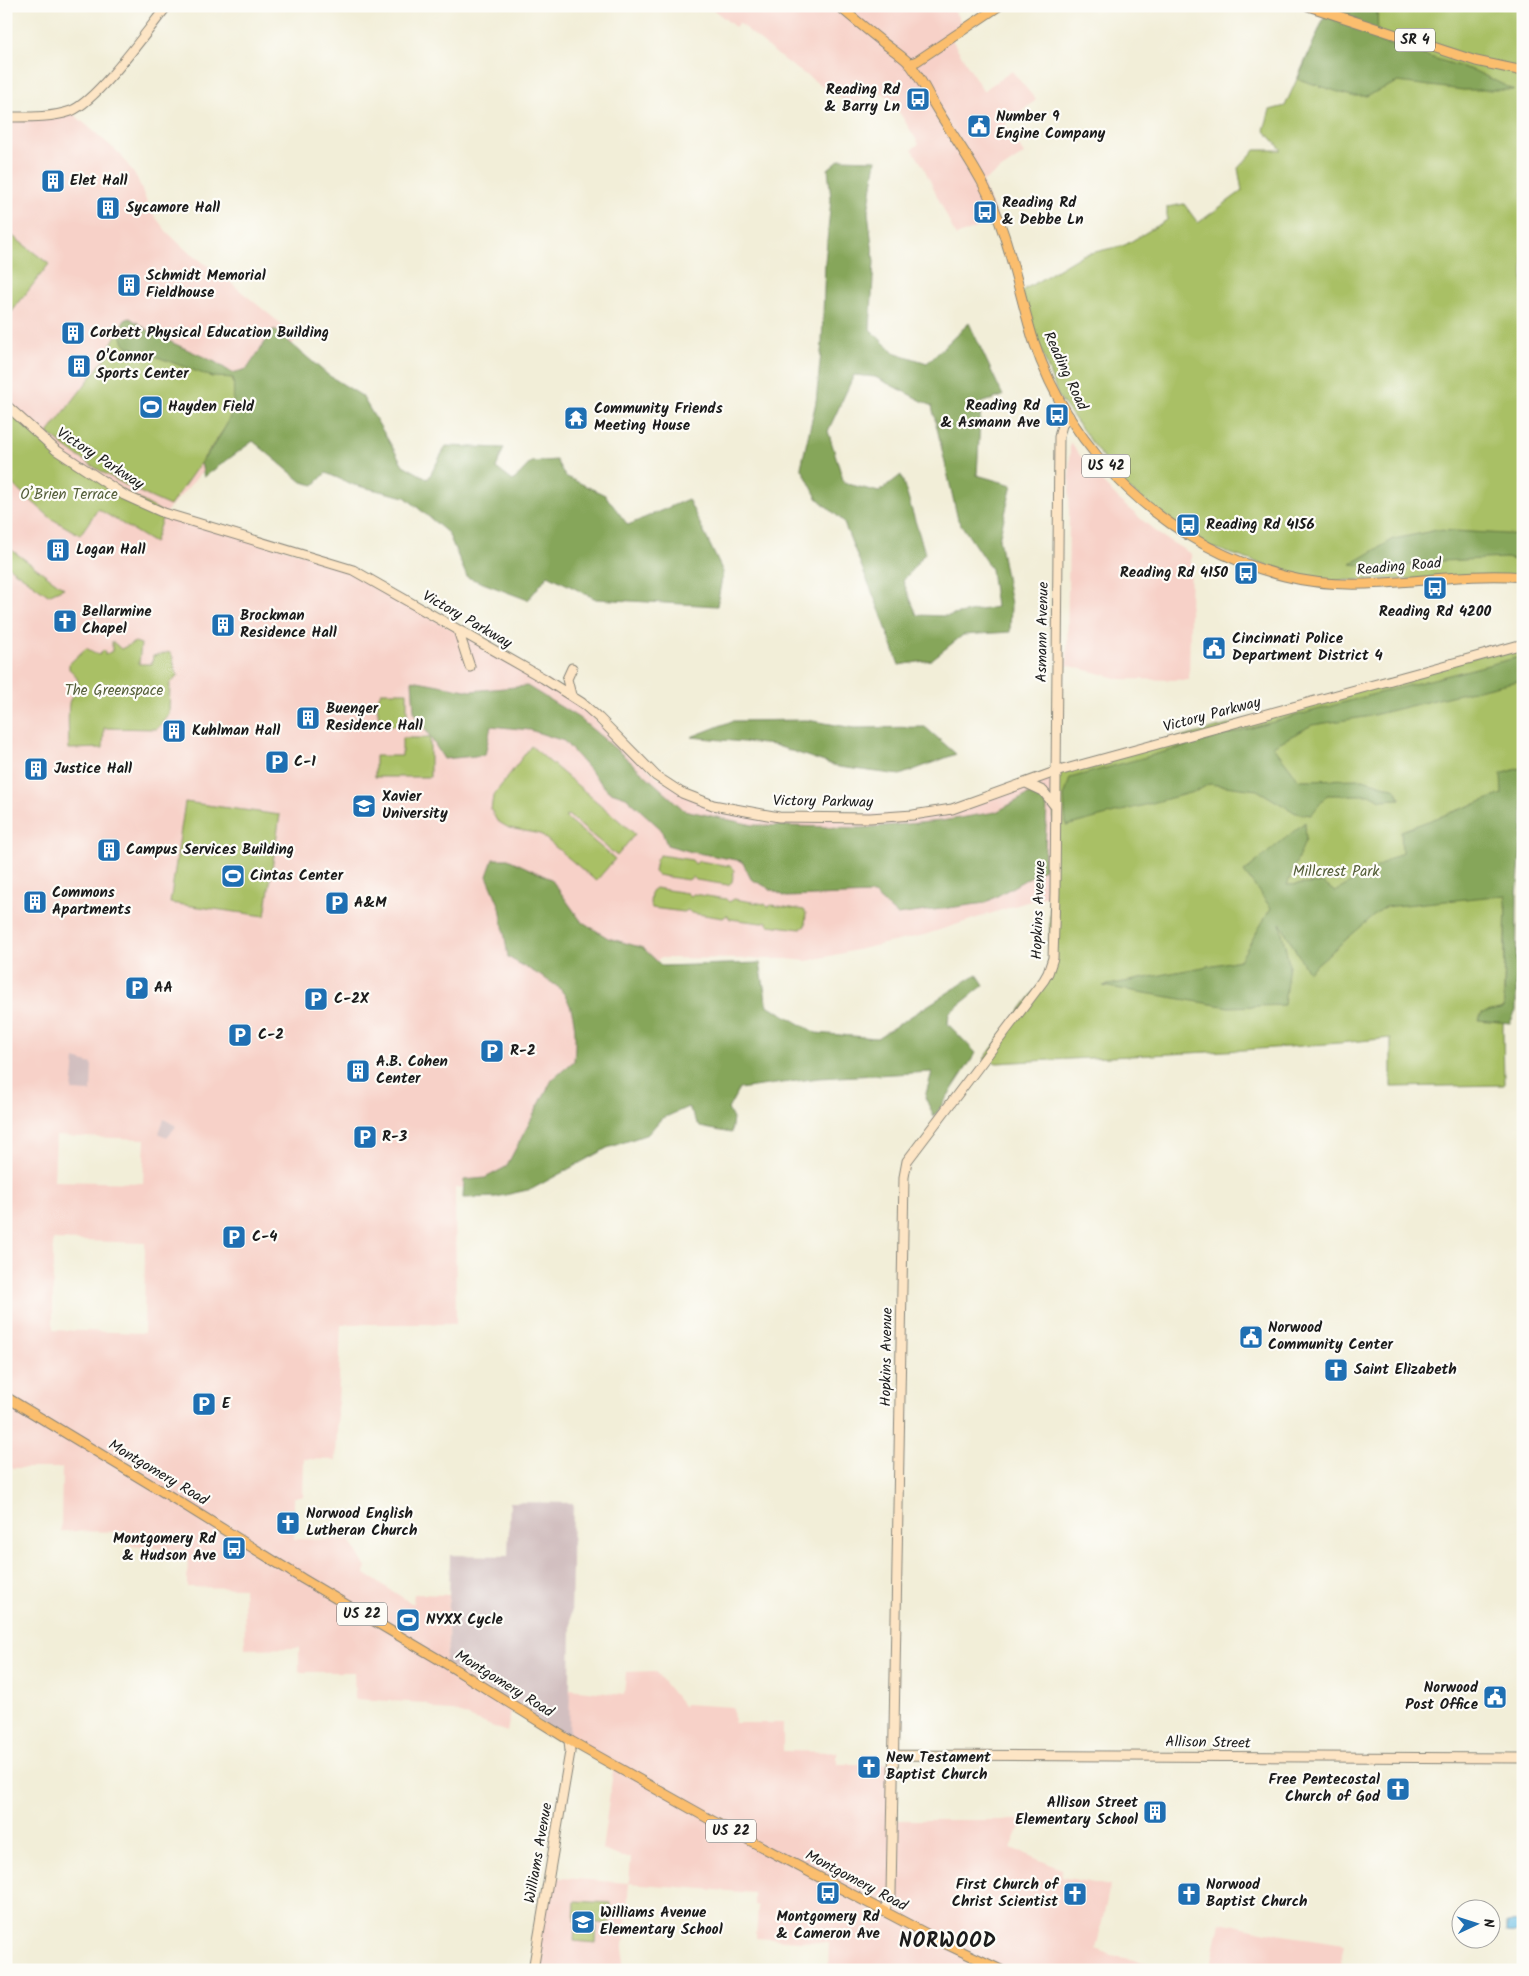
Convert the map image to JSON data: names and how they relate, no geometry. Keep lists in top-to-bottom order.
{
  "streets": {
    "main road": [
      "SR 4",
      "Reading Road",
      "US 42",
      "Montgomery Road",
      "US 22"
    ],
    "street": [
      "Victory Parkway",
      "Asmann Avenue",
      "Hopkins Avenue",
      "Allison Street",
      "Williams Avenue"
    ]
  },
  "crossings": [
    ["Reading Road", "Asmann Avenue"],
    ["Victory Parkway", "Asmann Avenue"],
    ["Asmann Avenue", "Hopkins Avenue"],
    ["Hopkins Avenue", "Montgomery Road"],
    ["Hopkins Avenue", "Allison Street"],
    ["Montgomery Road", "Williams Avenue"]
  ],
  "districts": ["NORWOOD"],
  "parks": ["O’Brien Terrace", "The Greenspace", "Millcrest Park"],
  "places": {
    "bus stop": [
      "Reading Rd & Barry Ln",
      "Reading Rd & Debbe Ln",
      "Reading Rd & Asmann Ave",
      "Reading Rd 4156",
      "Reading Rd 4150",
      "Reading Rd 4200",
      "Montgomery Rd & Hudson Ave",
      "Montgomery Rd & Cameron Ave"
    ],
    "public building": [
      "Number 9 Engine Company",
      "Cincinnati Police Department District 4",
      "Norwood Community Center",
      "Norwood Post Office"
    ],
    "building": [
      "Elet Hall",
      "Sycamore Hall",
      "Schmidt Memorial Fieldhouse",
      "Corbett Physical Education Building",
      "O'Connor Sports Center",
      "Logan Hall",
      "Brockman Residence Hall",
      "Buenger Residence Hall",
      "Kuhlman Hall",
      "Justice Hall",
      "Campus Services Building",
      "Commons Apartments",
      "A.B. Cohen Center",
      "Allison Street Elementary School"
    ],
    "sports": ["Hayden Field", "Cintas Center", "NYXX Cycle"],
    "temple": ["Community Friends Meeting House"],
    "church": [
      "Bellarmine Chapel",
      "Saint Elizabeth",
      "Norwood English Lutheran Church",
      "New Testament Baptist Church",
      "Free Pentecostal Church of God",
      "First Church of Christ Scientist",
      "Norwood Baptist Church"
    ],
    "parking": [
      "C-1",
      "A&M",
      "AA",
      "C-2X",
      "C-2",
      "R-2",
      "R-3",
      "C-4",
      "E"
    ],
    "school or university": ["Xavier University", "Williams Avenue Elementary School"]
  },
  "north": "right"
}
